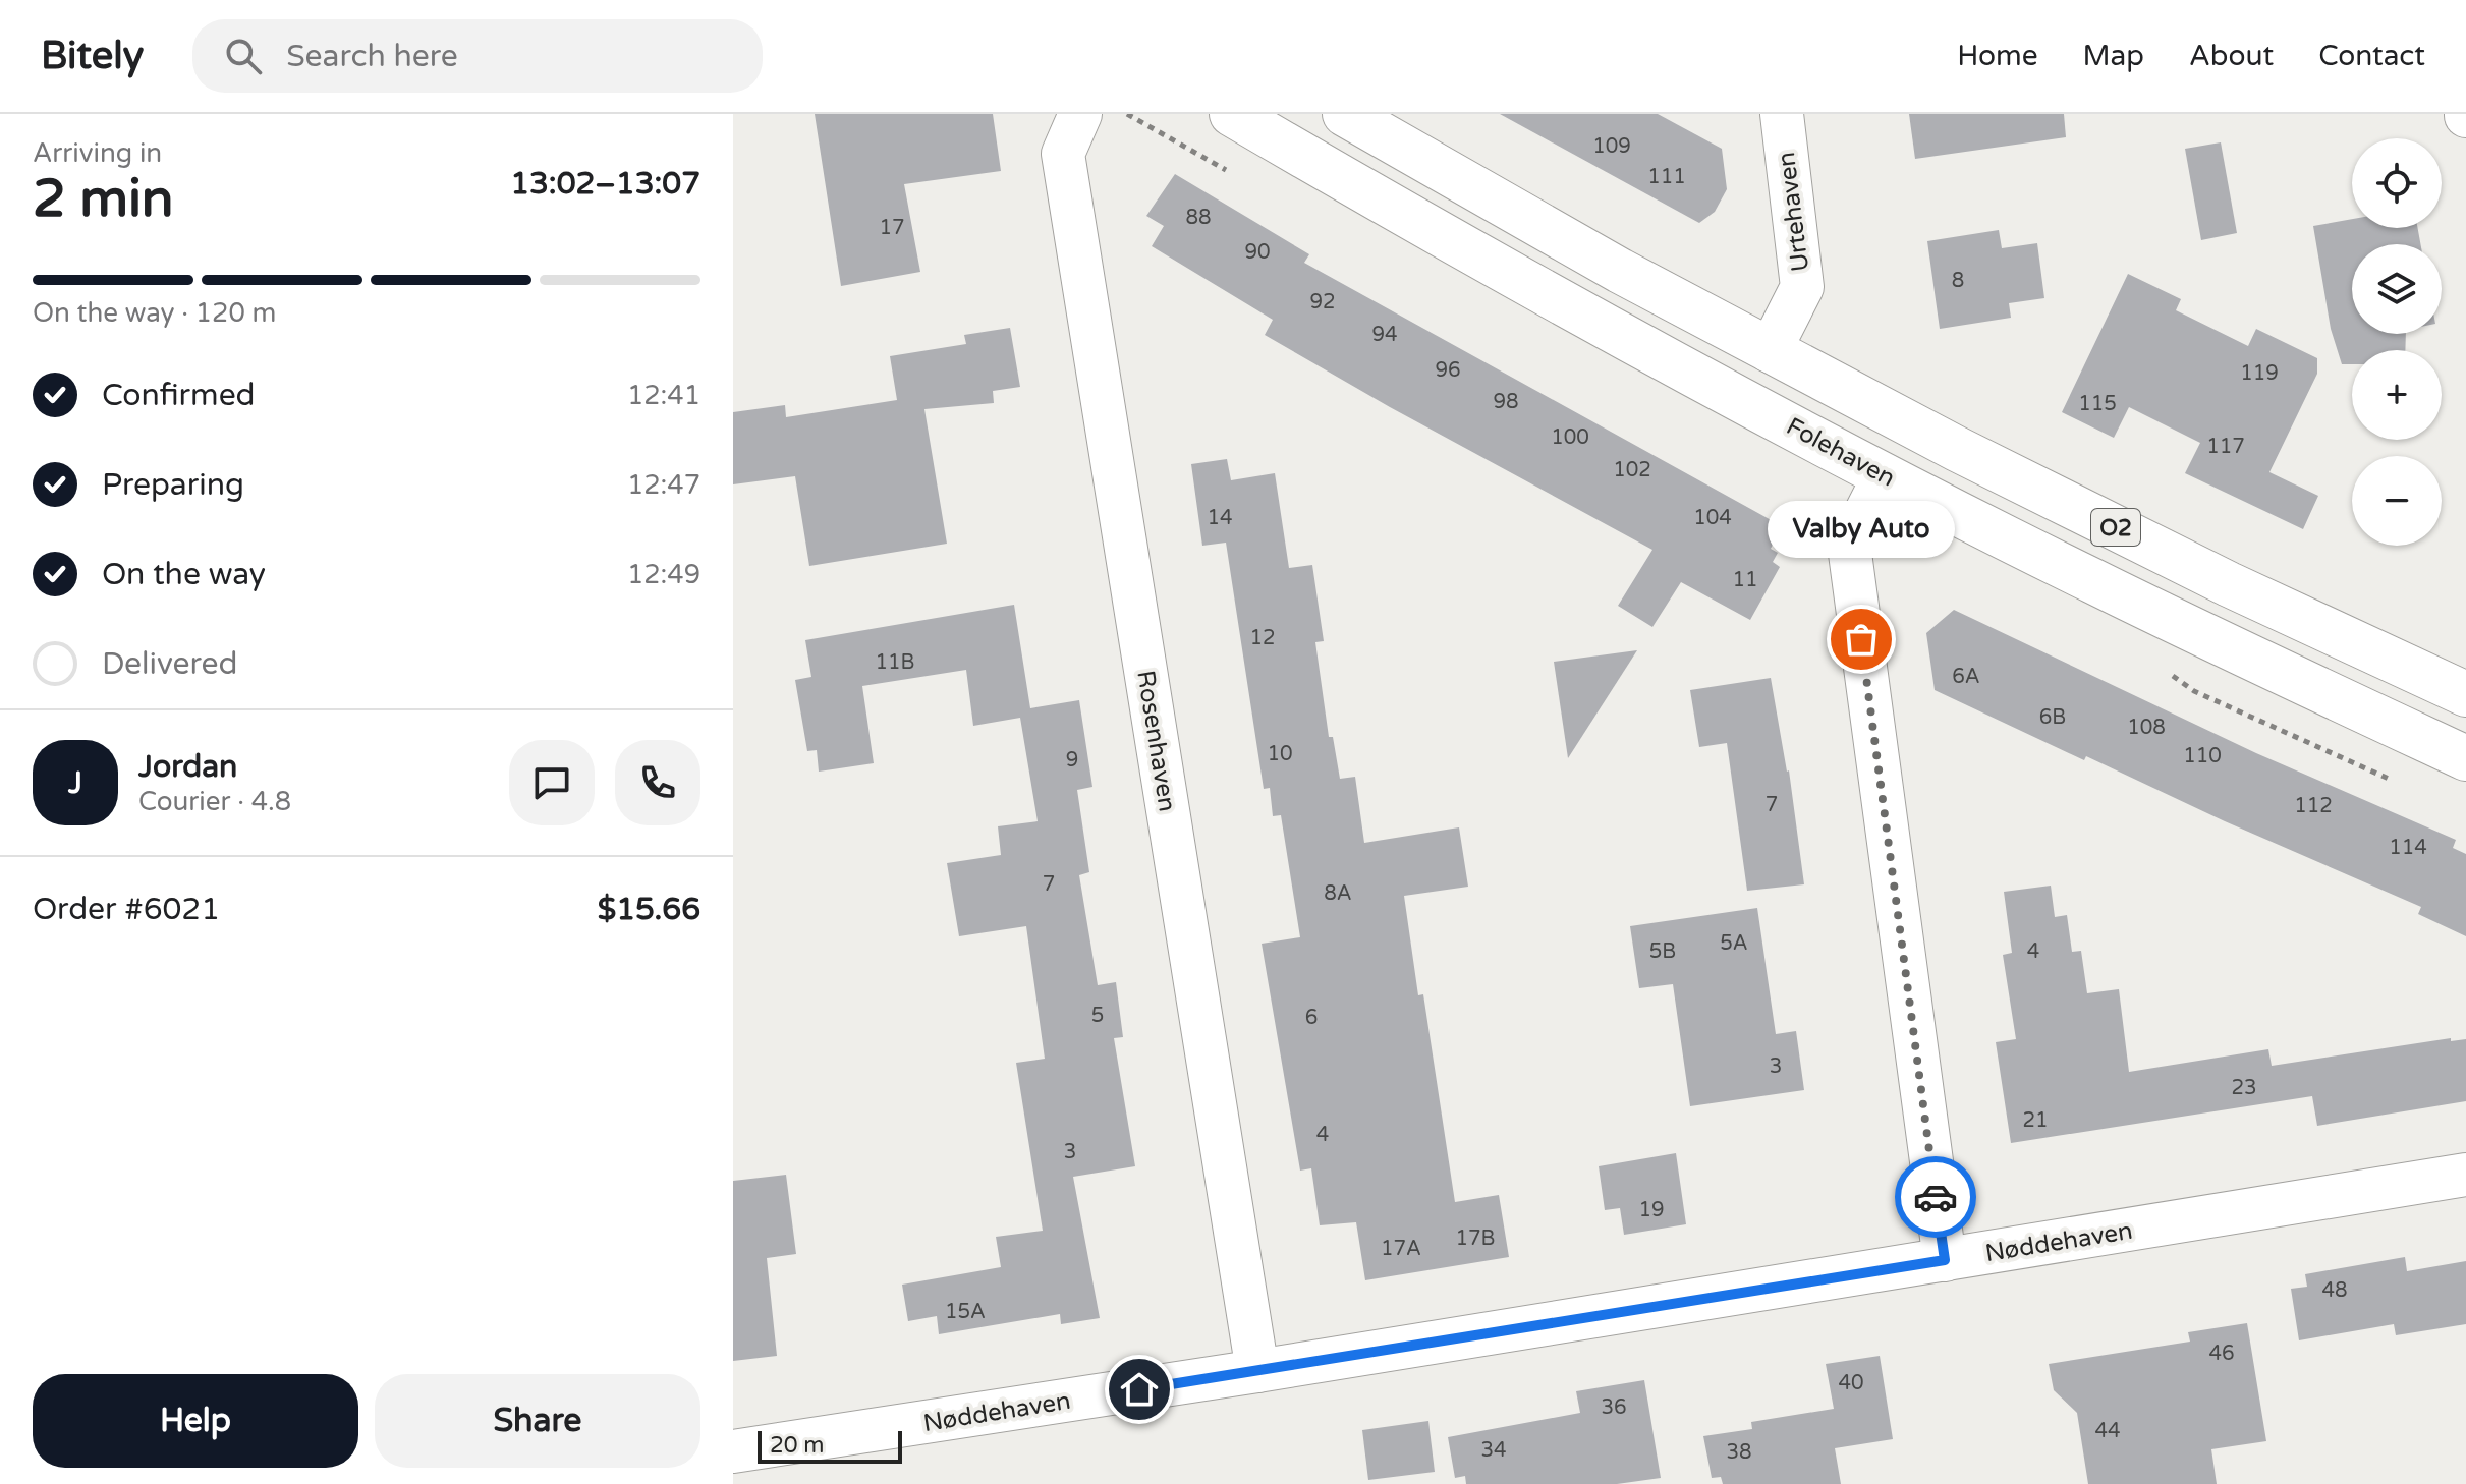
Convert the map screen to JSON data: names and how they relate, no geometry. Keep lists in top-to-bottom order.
{
  "streets": {
    "main road": ["Folehaven", "O2"],
    "street": ["Urtehaven", "Rosenhaven", "Nøddehaven"]
  },
  "crossings": [
    ["Urtehaven", "O2"],
    ["Rosenhaven", "Nøddehaven"]
  ],
  "places": ["Valby Auto"],
  "house_numbers": [
    "109",
    "111",
    "88",
    "17",
    "90",
    "8",
    "92",
    "94",
    "96",
    "119",
    "98",
    "115",
    "100",
    "117",
    "102",
    "14",
    "104",
    "11",
    "12",
    "11B",
    "6A",
    "6B",
    "108",
    "10",
    "110",
    "9",
    "7",
    "112",
    "114",
    "7",
    "8A",
    "5A",
    "5B",
    "4",
    "5",
    "6",
    "3",
    "23",
    "21",
    "4",
    "3",
    "19",
    "17B",
    "17A",
    "48",
    "15A",
    "46",
    "40",
    "36",
    "44",
    "34",
    "38"
  ],
  "scale_bar": "20 m",
  "page": {
    "header": "Bitely",
    "search": "Search here",
    "nav": [
      "Home",
      "Map",
      "About",
      "Contact"
    ],
    "heading": ["2 min", "Arriving in", "13:02–13:07"],
    "panel": [
      "Jordan",
      "Courier · 4.8",
      "Order #6021",
      "$15.66"
    ],
    "map_buttons": ["+", "−"],
    "bar": "On the way · 120 m",
    "list": [
      ["Confirmed", "12:41"],
      ["Preparing", "12:47"],
      ["On the way", "12:49"],
      "Delivered"
    ],
    "bubble": "Valby Auto",
    "round": "J",
    "buttons": ["Help", "Share"],
    "scale": "20 m"
  }
}
